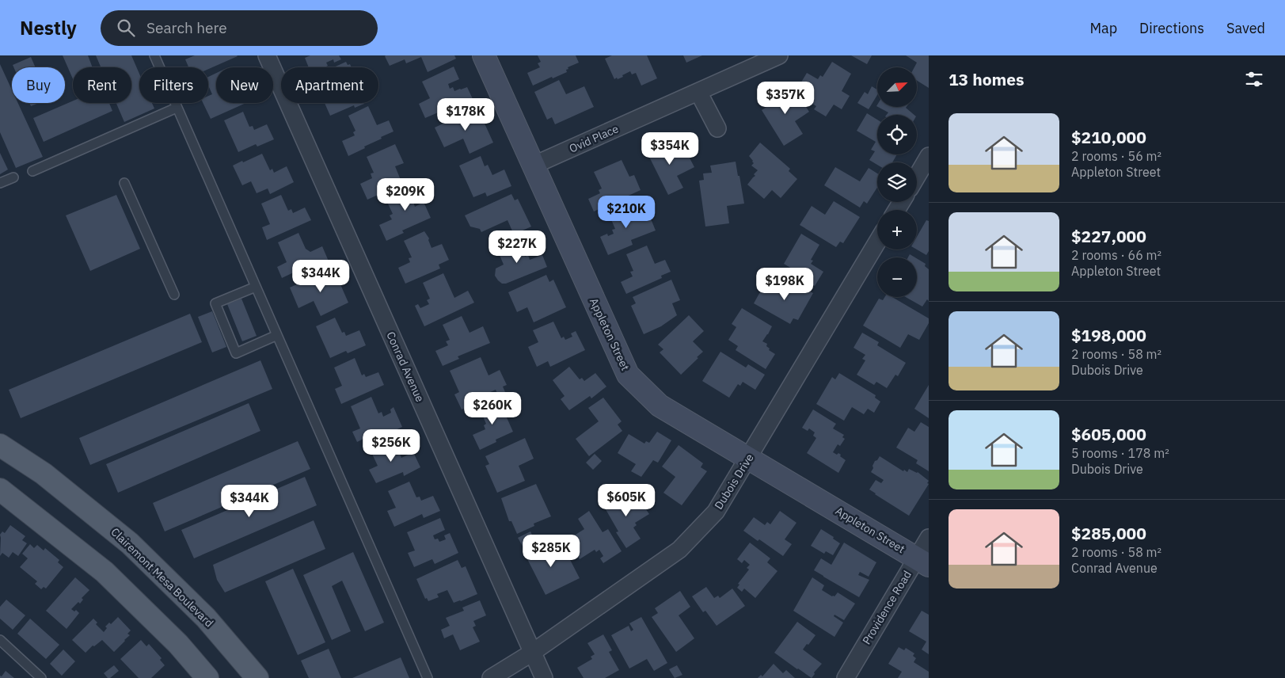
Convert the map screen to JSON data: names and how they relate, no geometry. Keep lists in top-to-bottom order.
{
  "streets": {
    "main road": ["Clairemont Mesa Boulevard"],
    "street": [
      "Ovid Place",
      "Appleton Street",
      "Conrad Avenue",
      "Dubois Drive",
      "Providence Road"
    ]
  },
  "crossings": [
    ["Ovid Place", "Appleton Street"],
    ["Appleton Street", "Dubois Drive"],
    ["Appleton Street", "Providence Road"],
    ["Conrad Avenue", "Dubois Drive"]
  ],
  "north": "top right",
  "page": {
    "header": "Nestly",
    "search": "Search here",
    "nav": ["Map", "Directions", "Saved"],
    "heading": "13 homes",
    "map_buttons": ["+", "−"],
    "chip": [
      "Buy",
      "Rent",
      "Filters",
      "New",
      "Apartment"
    ],
    "price": [
      "$357K",
      "$178K",
      "$354K",
      "$209K",
      "$210K",
      "$227K",
      "$344K",
      "$198K",
      "$260K",
      "$256K",
      "$605K",
      "$344K",
      "$285K"
    ],
    "list": [
      {
        "name": "$210,000",
        "note": "2 rooms · 56 m² · Appleton Street"
      },
      {
        "name": "$227,000",
        "note": "2 rooms · 66 m² · Appleton Street"
      },
      {
        "name": "$198,000",
        "note": "2 rooms · 58 m² · Dubois Drive"
      },
      {
        "name": "$605,000",
        "note": "5 rooms · 178 m² · Dubois Drive"
      },
      {
        "name": "$285,000",
        "note": "2 rooms · 58 m² · Conrad Avenue"
      }
    ]
  }
}
